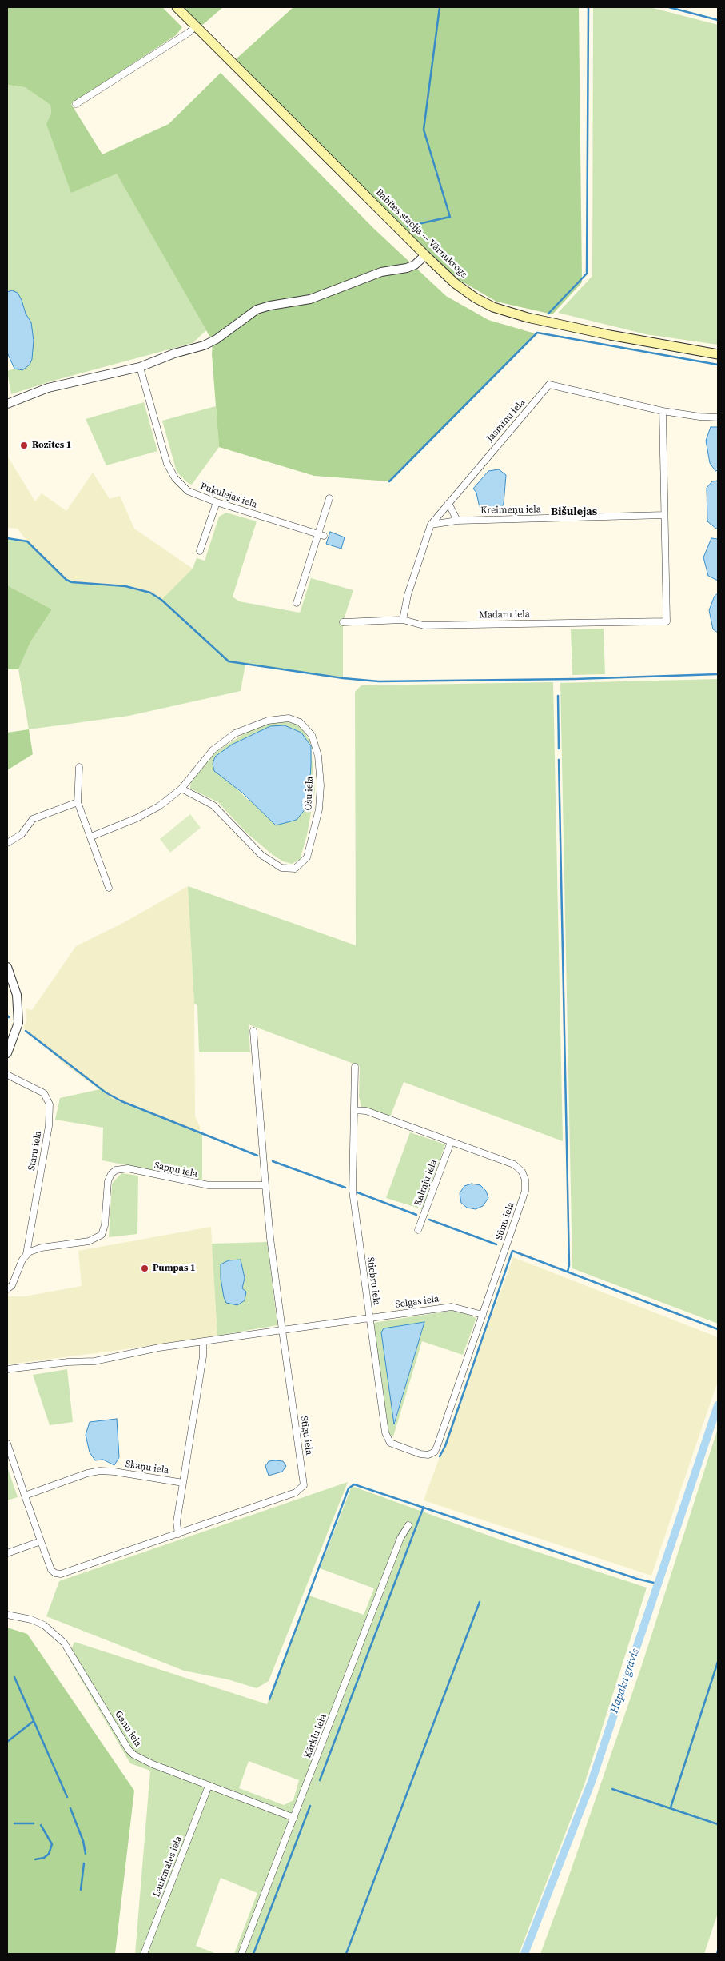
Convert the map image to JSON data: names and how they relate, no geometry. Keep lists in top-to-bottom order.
{
  "streets": {
    "main road": ["Babītes stacija — Vārnukrogs"],
    "street": [
      "Jasmīnu iela",
      "Puķulejas iela",
      "Kreimeņu iela",
      "Madaru iela",
      "Ošu iela",
      "Staru iela",
      "Sapņu iela",
      "Kalmju iela",
      "Sūnu iela",
      "Stiebru iela",
      "Selgas iela",
      "Stīgu iela",
      "Skaņu iela",
      "Ganu iela",
      "Kārklu iela",
      "Laukmales iela"
    ]
  },
  "crossings": [
    ["Jasmīnu iela", "Kreimeņu iela"],
    ["Jasmīnu iela", "Madaru iela"],
    ["Kreimeņu iela", "Madaru iela"],
    ["Staru iela", "Sapņu iela"],
    ["Kalmju iela", "Sūnu iela"],
    ["Sūnu iela", "Stiebru iela"],
    ["Sūnu iela", "Selgas iela"],
    ["Stiebru iela", "Selgas iela"],
    ["Selgas iela", "Stīgu iela"],
    ["Stīgu iela", "Skaņu iela"],
    ["Ganu iela", "Kārklu iela"],
    ["Ganu iela", "Laukmales iela"]
  ],
  "districts": ["Bišulejas"],
  "water": ["Hapaka grāvis"],
  "places": ["Rozītes 1", "Pumpas 1"]
}
